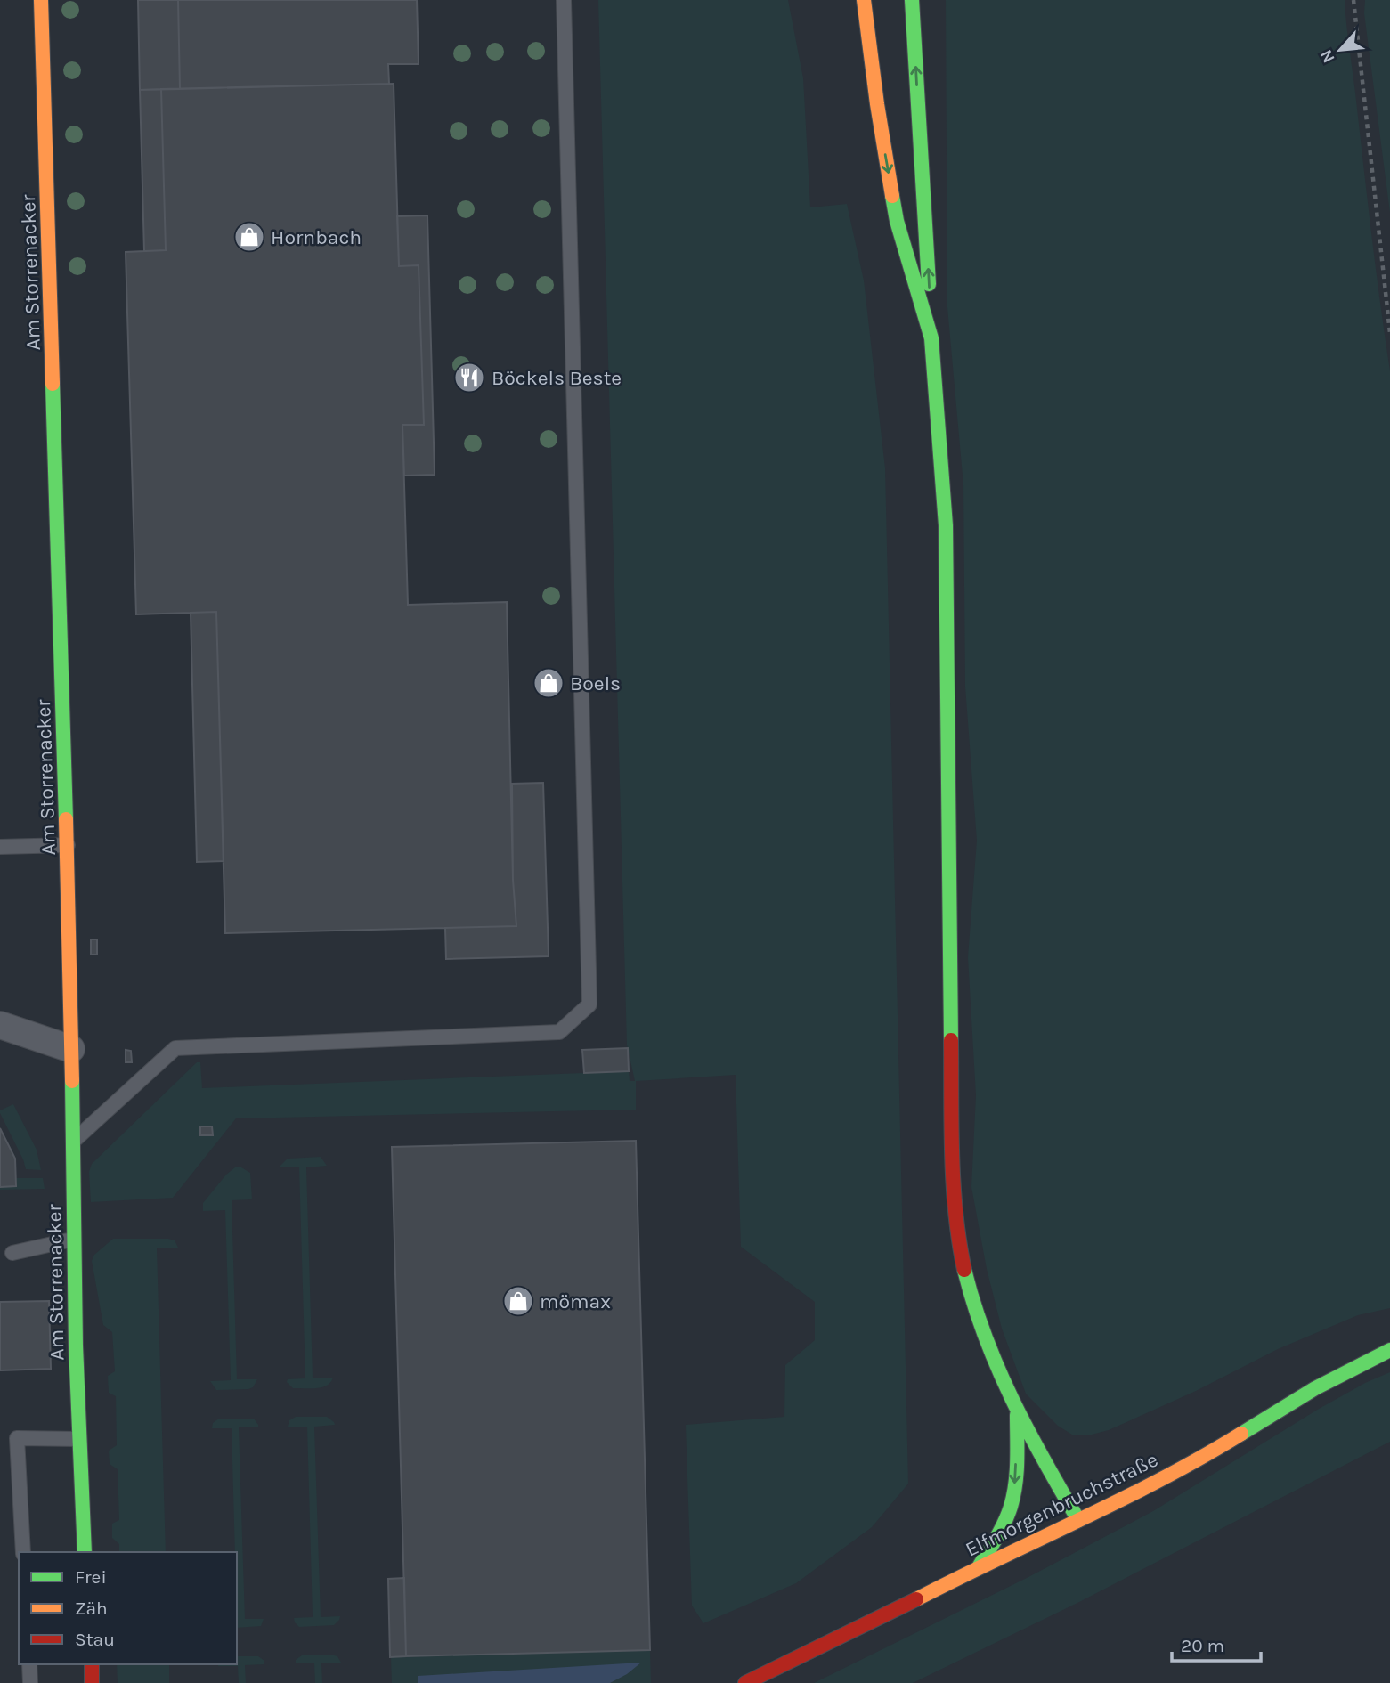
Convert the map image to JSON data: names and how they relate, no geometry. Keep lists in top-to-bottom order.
{
  "streets": {
    "main road": ["Am Storrenacker", "Elfmorgenbruchstraße"]
  },
  "places": {
    "shop": ["Hornbach", "Boels", "mömax"],
    "restaurant": ["Böckels Beste"]
  },
  "legend": ["Frei", "Zäh", "Stau"],
  "scale_bar": "20 m",
  "north": "bottom left"
}
